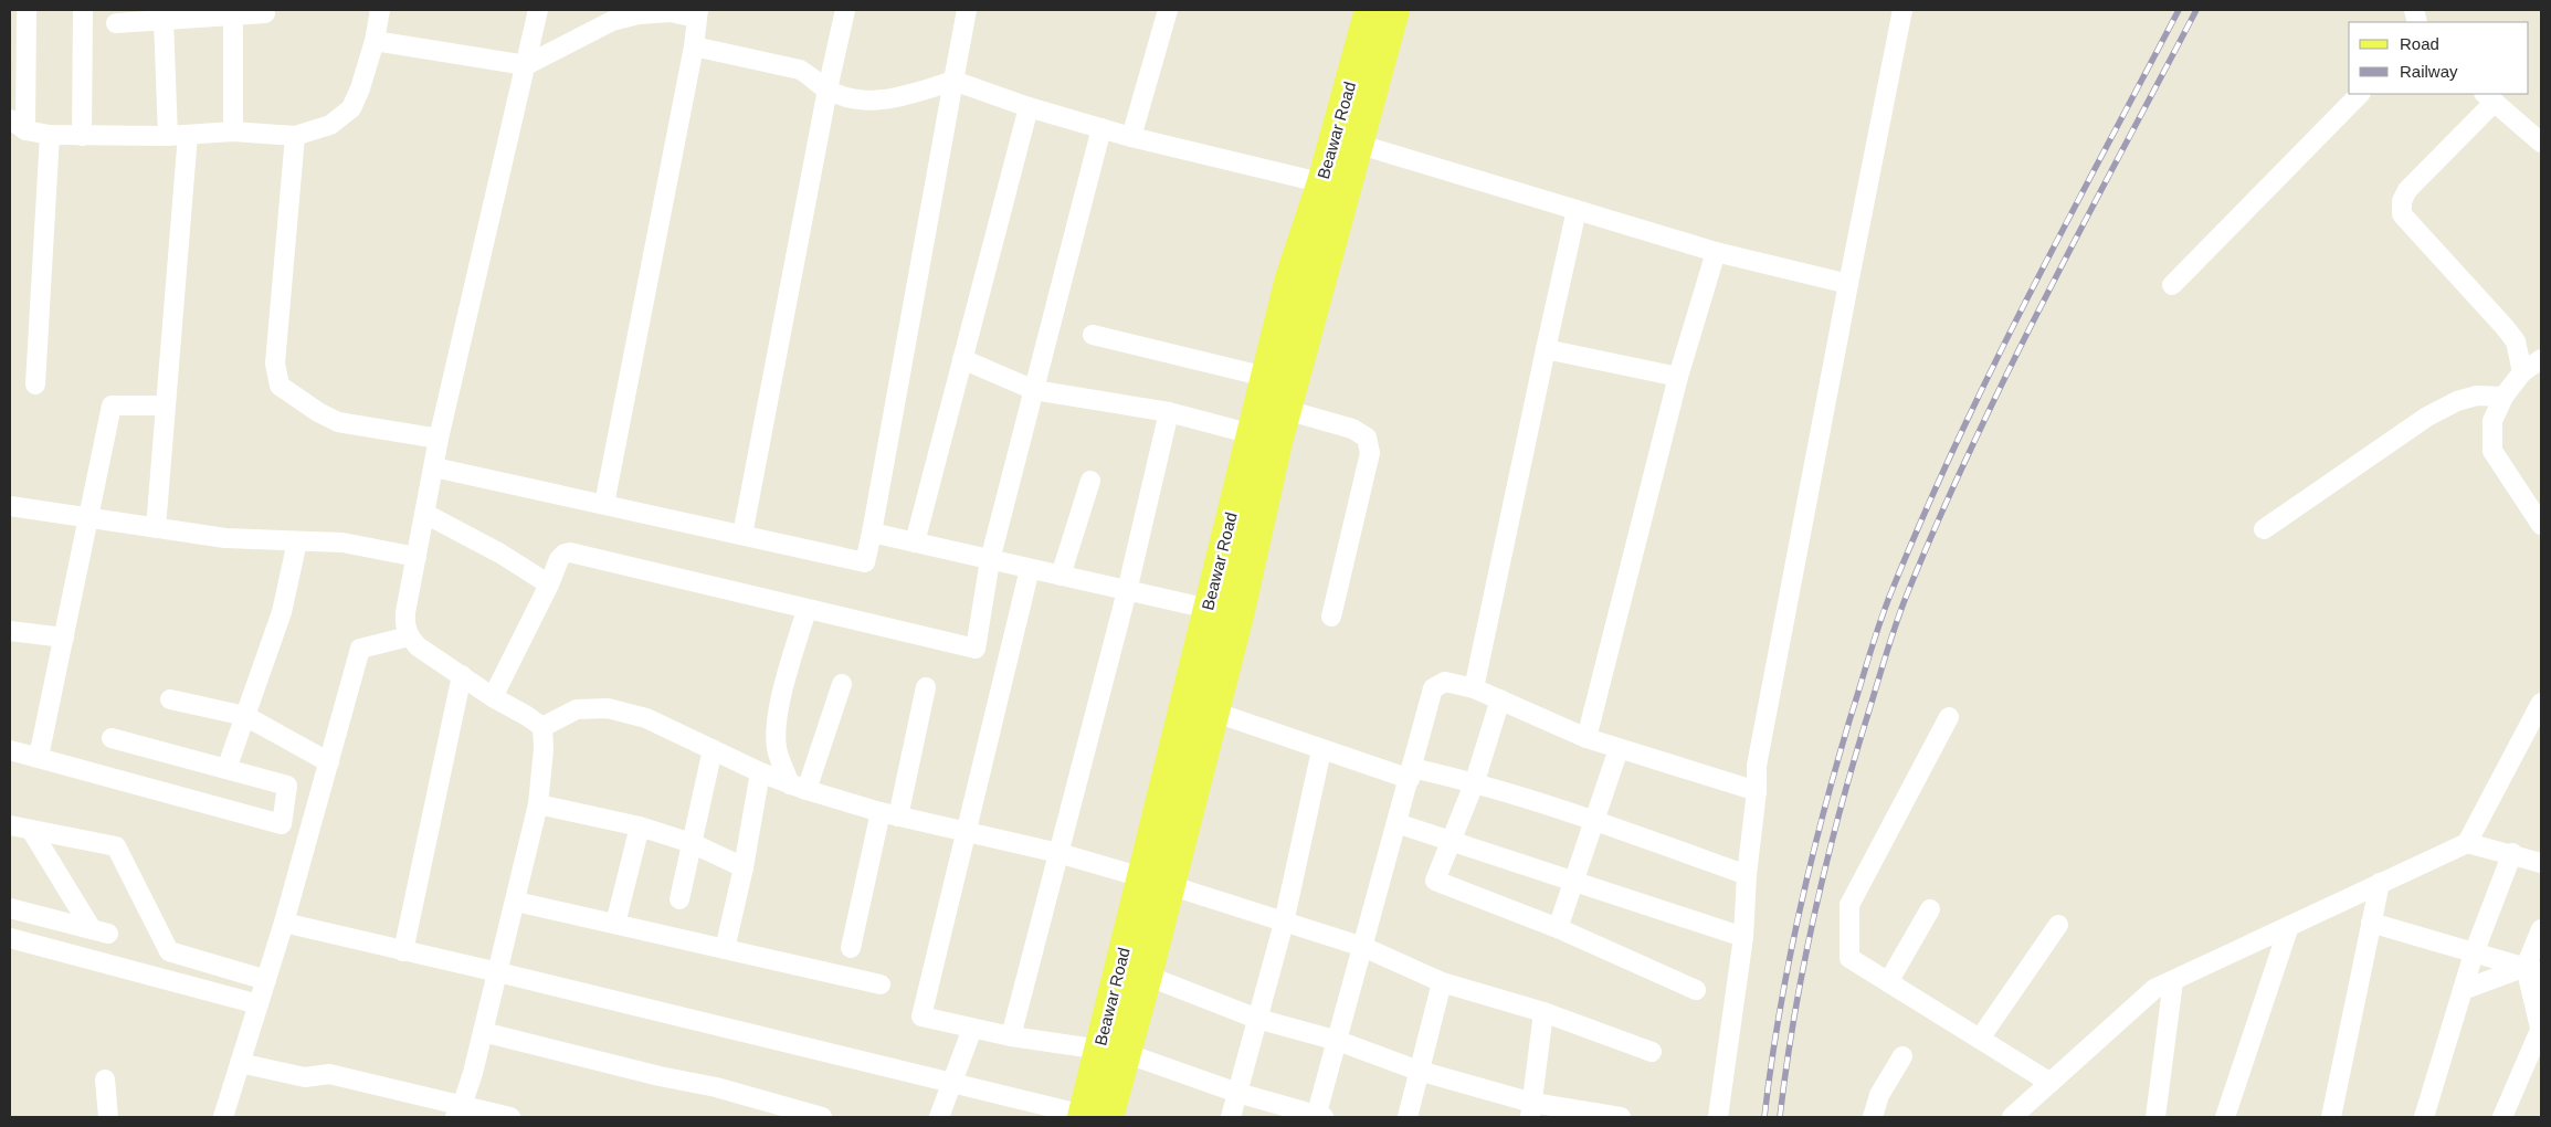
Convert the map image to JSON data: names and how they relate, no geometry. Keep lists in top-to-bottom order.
{
  "streets": {
    "main road": ["Beawar Road"]
  },
  "legend": ["Road", "Railway"]
}
